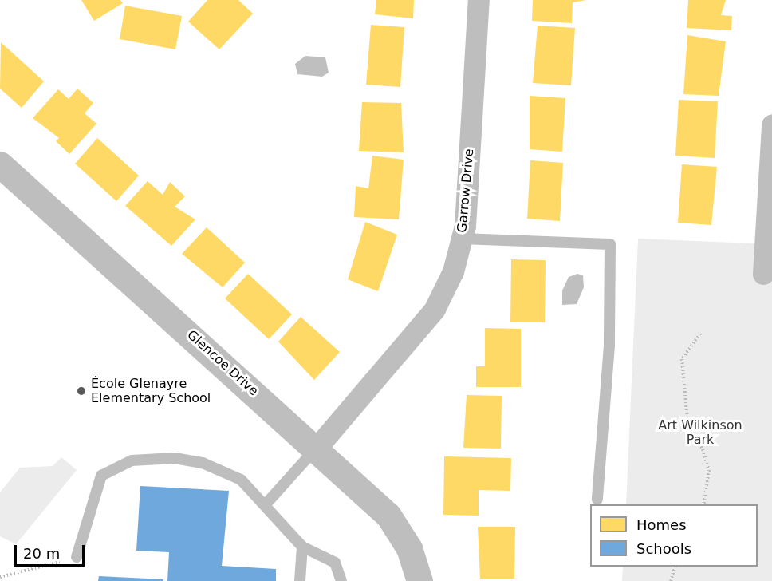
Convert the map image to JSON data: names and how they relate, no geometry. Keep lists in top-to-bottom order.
{
  "streets": {
    "street": ["Garrow Drive", "Glencoe Drive"]
  },
  "crossings": [
    ["Garrow Drive", "Glencoe Drive"]
  ],
  "parks": ["Art Wilkinson Park"],
  "places": ["École Glenayre Elementary School"],
  "legend": ["Homes", "Schools"],
  "scale_bar": "20 m"
}
